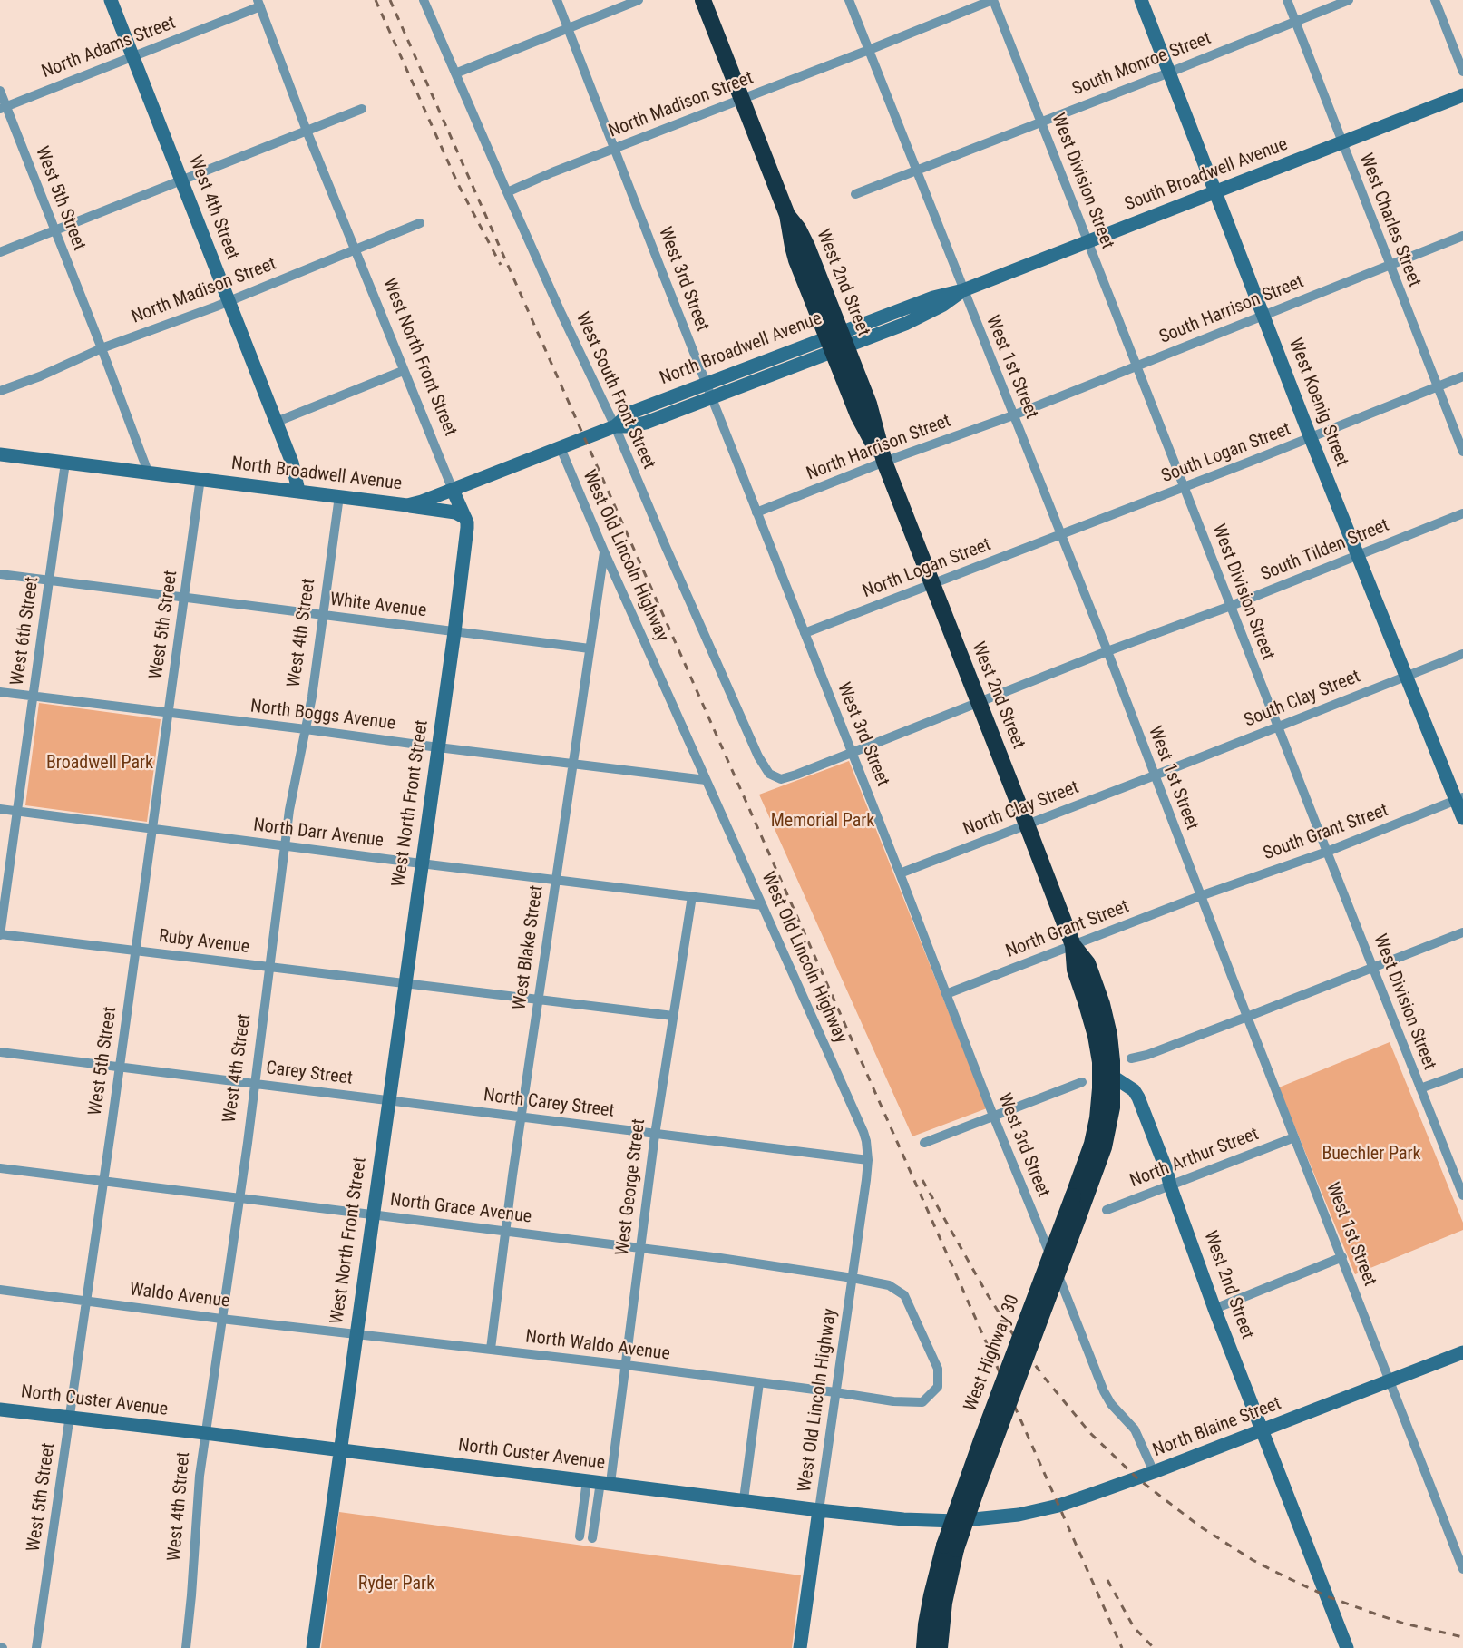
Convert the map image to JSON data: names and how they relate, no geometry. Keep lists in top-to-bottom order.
{
  "streets": {
    "highway": ["West 2nd Street", "West Highway 30"],
    "street": [
      "North Adams Street",
      "South Monroe Street",
      "North Madison Street",
      "South Broadwell Avenue",
      "West Division Street",
      "West 5th Street",
      "West 4th Street",
      "West Charles Street",
      "West 3rd Street",
      "South Harrison Street",
      "North Broadwell Avenue",
      "West North Front Street",
      "West 1st Street",
      "West South Front Street",
      "West Koenig Street",
      "North Harrison Street",
      "South Logan Street",
      "South Tilden Street",
      "West Old Lincoln Highway",
      "North Logan Street",
      "White Avenue",
      "West 6th Street",
      "South Clay Street",
      "North Boggs Avenue",
      "North Clay Street",
      "South Grant Street",
      "North Darr Avenue",
      "North Grant Street",
      "Ruby Avenue",
      "West Blake Street",
      "Carey Street",
      "North Carey Street",
      "North Arthur Street",
      "West George Street",
      "North Grace Avenue",
      "Waldo Avenue",
      "North Waldo Avenue",
      "North Custer Avenue",
      "North Blaine Street"
    ]
  },
  "crossings": [
    ["North Adams Street", "West 5th Street"],
    ["North Adams Street", "West 4th Street"],
    ["North Adams Street", "West North Front Street"],
    ["South Monroe Street", "West Division Street"],
    ["South Monroe Street", "West Charles Street"],
    ["South Monroe Street", "West 1st Street"],
    ["South Monroe Street", "West Koenig Street"],
    ["North Madison Street", "West Division Street"],
    ["North Madison Street", "West 5th Street"],
    ["North Madison Street", "West 4th Street"],
    ["North Madison Street", "West 3rd Street"],
    ["North Madison Street", "West 2nd Street"],
    ["North Madison Street", "West North Front Street"],
    ["North Madison Street", "West 1st Street"],
    ["North Madison Street", "West South Front Street"],
    ["South Broadwell Avenue", "West Division Street"],
    ["South Broadwell Avenue", "West Charles Street"],
    ["South Broadwell Avenue", "North Broadwell Avenue"],
    ["South Broadwell Avenue", "West 1st Street"],
    ["South Broadwell Avenue", "West Koenig Street"],
    ["West Division Street", "South Harrison Street"],
    ["West Division Street", "South Logan Street"],
    ["West Division Street", "South Tilden Street"],
    ["West Division Street", "South Clay Street"],
    ["West Division Street", "South Grant Street"],
    ["West 5th Street", "North Broadwell Avenue"],
    ["West 5th Street", "White Avenue"],
    ["West 5th Street", "North Boggs Avenue"],
    ["West 5th Street", "North Darr Avenue"],
    ["West 5th Street", "Ruby Avenue"],
    ["West 5th Street", "Carey Street"],
    ["West 5th Street", "North Grace Avenue"],
    ["West 5th Street", "Waldo Avenue"],
    ["West 5th Street", "North Custer Avenue"],
    ["West 4th Street", "North Broadwell Avenue"],
    ["West 4th Street", "White Avenue"],
    ["West 4th Street", "North Boggs Avenue"],
    ["West 4th Street", "North Darr Avenue"],
    ["West 4th Street", "Ruby Avenue"],
    ["West 4th Street", "Carey Street"],
    ["West 4th Street", "North Grace Avenue"],
    ["West 4th Street", "Waldo Avenue"],
    ["West 4th Street", "North Custer Avenue"],
    ["West Charles Street", "South Harrison Street"],
    ["West Charles Street", "South Logan Street"],
    ["West 3rd Street", "North Broadwell Avenue"],
    ["West 3rd Street", "North Harrison Street"],
    ["West 3rd Street", "South Tilden Street"],
    ["West 3rd Street", "North Logan Street"],
    ["West 3rd Street", "North Clay Street"],
    ["West 3rd Street", "North Grant Street"],
    ["West 3rd Street", "North Blaine Street"],
    ["West 2nd Street", "North Broadwell Avenue"],
    ["West 2nd Street", "North Harrison Street"],
    ["West 2nd Street", "South Tilden Street"],
    ["West 2nd Street", "North Logan Street"],
    ["West 2nd Street", "North Clay Street"],
    ["West 2nd Street", "North Grant Street"],
    ["West 2nd Street", "North Arthur Street"],
    ["West 2nd Street", "West Highway 30"],
    ["West 2nd Street", "North Blaine Street"],
    ["South Harrison Street", "West 1st Street"],
    ["South Harrison Street", "West Koenig Street"],
    ["South Harrison Street", "North Harrison Street"],
    ["North Broadwell Avenue", "West North Front Street"],
    ["North Broadwell Avenue", "West 1st Street"],
    ["North Broadwell Avenue", "West South Front Street"],
    ["North Broadwell Avenue", "West Old Lincoln Highway"],
    ["North Broadwell Avenue", "West 6th Street"],
    ["West North Front Street", "White Avenue"],
    ["West North Front Street", "North Boggs Avenue"],
    ["West North Front Street", "North Darr Avenue"],
    ["West North Front Street", "Ruby Avenue"],
    ["West North Front Street", "Carey Street"],
    ["West North Front Street", "North Carey Street"],
    ["West North Front Street", "North Grace Avenue"],
    ["West North Front Street", "Waldo Avenue"],
    ["West North Front Street", "North Waldo Avenue"],
    ["West North Front Street", "North Custer Avenue"],
    ["West 1st Street", "North Harrison Street"],
    ["West 1st Street", "South Logan Street"],
    ["West 1st Street", "South Tilden Street"],
    ["West 1st Street", "North Logan Street"],
    ["West 1st Street", "South Clay Street"],
    ["West 1st Street", "North Clay Street"],
    ["West 1st Street", "South Grant Street"],
    ["West 1st Street", "North Grant Street"],
    ["West 1st Street", "North Arthur Street"],
    ["West 1st Street", "North Blaine Street"],
    ["West South Front Street", "South Tilden Street"],
    ["West Koenig Street", "South Logan Street"],
    ["West Koenig Street", "South Tilden Street"],
    ["West Koenig Street", "South Clay Street"],
    ["West Koenig Street", "South Grant Street"],
    ["South Logan Street", "North Logan Street"],
    ["West Old Lincoln Highway", "North Boggs Avenue"],
    ["West Old Lincoln Highway", "North Darr Avenue"],
    ["West Old Lincoln Highway", "West Blake Street"],
    ["West Old Lincoln Highway", "North Carey Street"],
    ["West Old Lincoln Highway", "North Grace Avenue"],
    ["West Old Lincoln Highway", "North Waldo Avenue"],
    ["West Old Lincoln Highway", "North Custer Avenue"],
    ["White Avenue", "West 6th Street"],
    ["White Avenue", "West Blake Street"],
    ["West 6th Street", "North Boggs Avenue"],
    ["West 6th Street", "North Darr Avenue"],
    ["West 6th Street", "Ruby Avenue"],
    ["South Clay Street", "North Clay Street"],
    ["North Boggs Avenue", "West Blake Street"],
    ["South Grant Street", "North Grant Street"],
    ["North Darr Avenue", "West Blake Street"],
    ["North Darr Avenue", "West George Street"],
    ["Ruby Avenue", "West Blake Street"],
    ["Ruby Avenue", "West George Street"],
    ["West Blake Street", "North Carey Street"],
    ["West Blake Street", "North Grace Avenue"],
    ["West Blake Street", "North Waldo Avenue"],
    ["Carey Street", "North Carey Street"],
    ["North Carey Street", "West George Street"],
    ["West George Street", "North Grace Avenue"],
    ["West George Street", "North Waldo Avenue"],
    ["West George Street", "North Custer Avenue"],
    ["North Grace Avenue", "North Waldo Avenue"],
    ["Waldo Avenue", "North Waldo Avenue"],
    ["North Custer Avenue", "North Blaine Street"]
  ],
  "parks": [
    "Broadwell Park",
    "Memorial Park",
    "Buechler Park",
    "Ryder Park"
  ]
}
